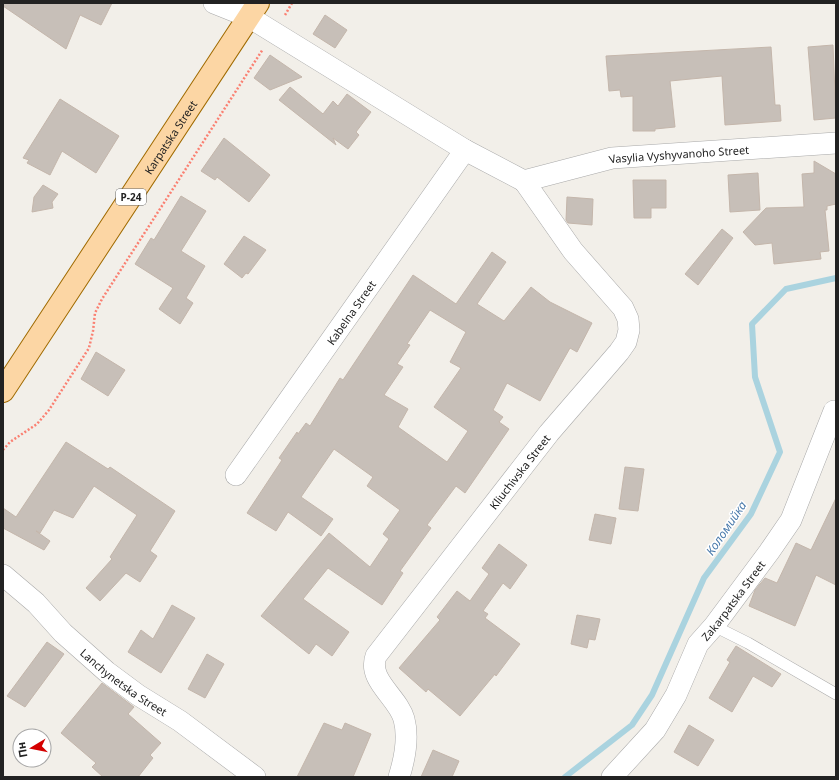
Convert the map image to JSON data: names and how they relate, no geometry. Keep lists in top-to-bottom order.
{
  "streets": {
    "main road": ["Karpatska Street", "Р-24"],
    "street": [
      "Vasylia Vyshyvanoho Street",
      "Kabelna Street",
      "Kliuchivska Street",
      "Zakarpatska Street",
      "Lanchynetska Street"
    ]
  },
  "crossings": [
    ["Vasylia Vyshyvanoho Street", "Kliuchivska Street"]
  ],
  "water": ["Коломийка"],
  "north": "left"
}
